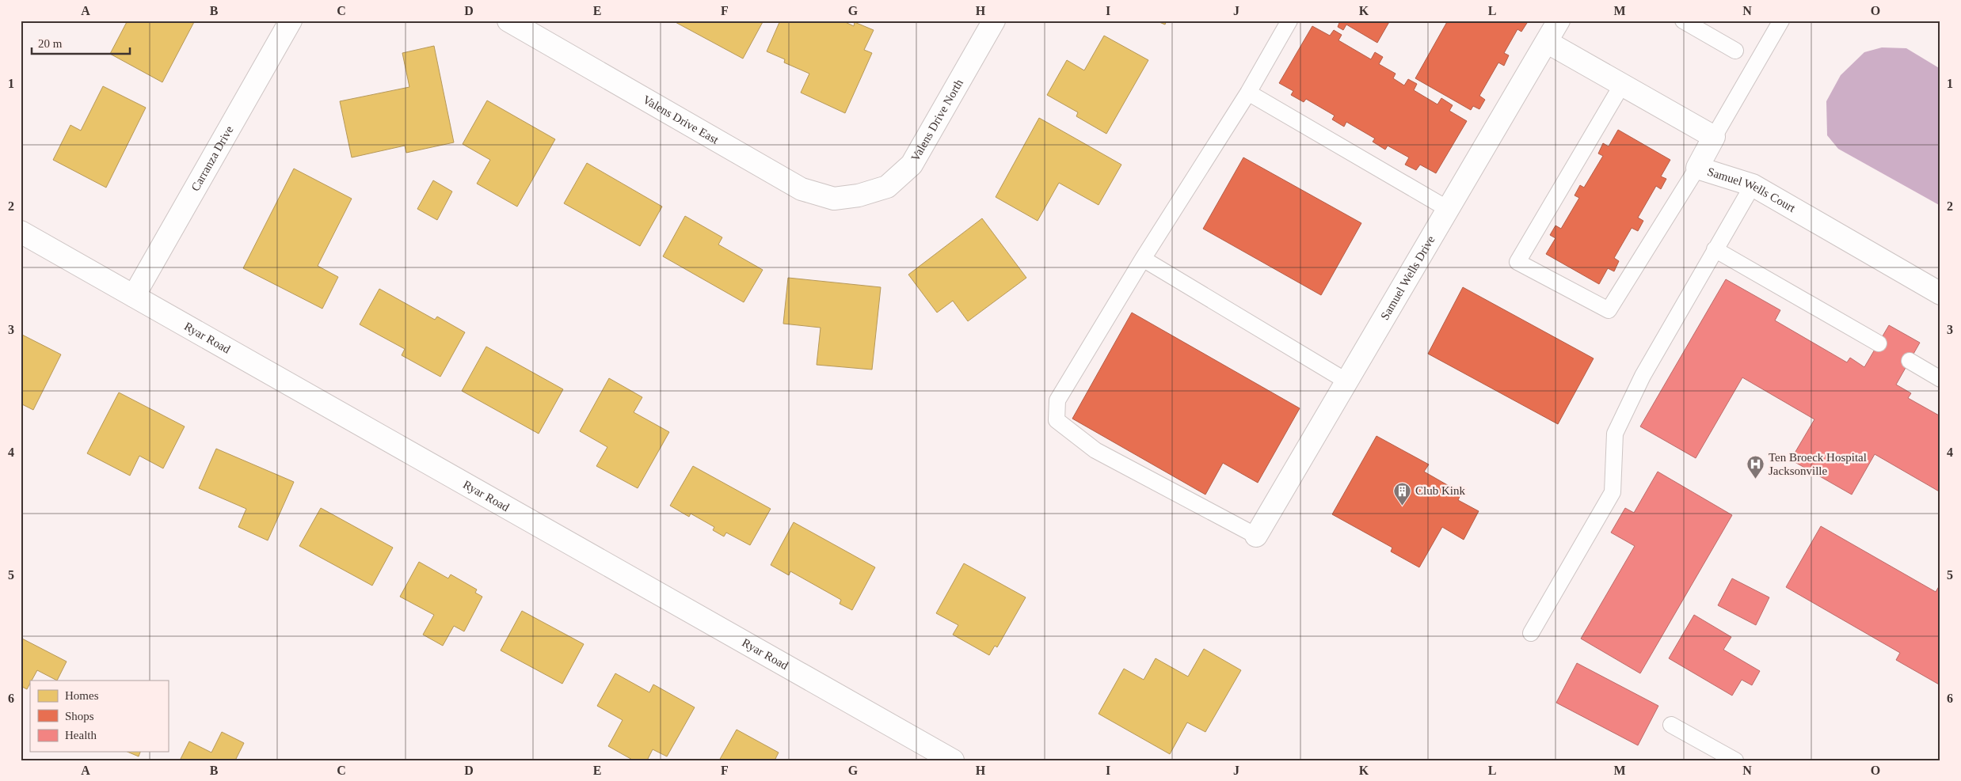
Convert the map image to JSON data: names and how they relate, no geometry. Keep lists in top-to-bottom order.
{
  "streets": {
    "street": [
      "Valens Drive East",
      "Valens Drive North",
      "Carranza Drive",
      "Samuel Wells Court",
      "Samuel Wells Drive",
      "Ryar Road"
    ]
  },
  "crossings": [
    ["Valens Drive East", "Valens Drive North"],
    ["Carranza Drive", "Ryar Road"]
  ],
  "places": {
    "hospital": ["Ten Broeck Hospital Jacksonville"],
    "building": ["Club Kink"]
  },
  "legend": ["Homes", "Shops", "Health"],
  "scale_bar": "20 m",
  "grid": {
    "columns": [
      "A",
      "B",
      "C",
      "D",
      "E",
      "F",
      "G",
      "H",
      "I",
      "J",
      "K",
      "L",
      "M",
      "N",
      "O"
    ],
    "rows": [
      "1",
      "2",
      "3",
      "4",
      "5",
      "6"
    ]
  }
}
